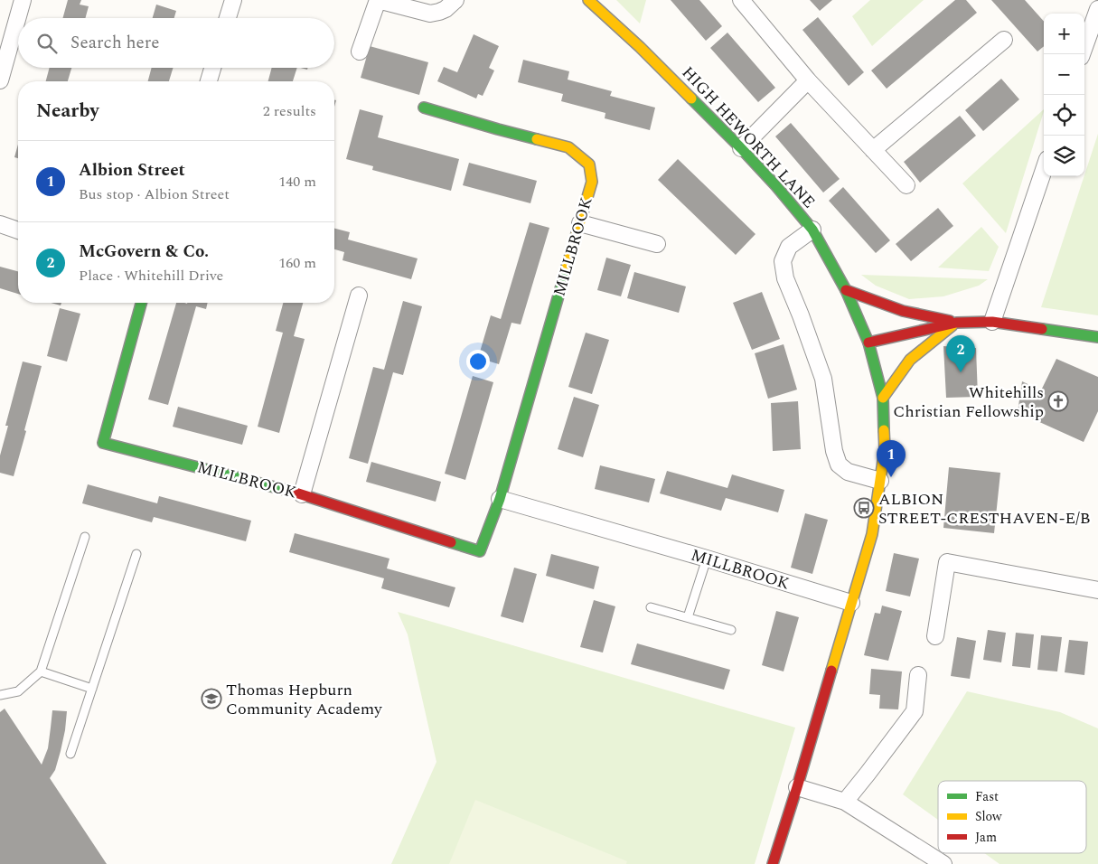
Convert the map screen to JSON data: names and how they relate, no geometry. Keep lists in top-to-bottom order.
{
  "streets": {
    "street": ["HIGH HEWORTH LANE", "MILLBROOK"]
  },
  "crossings": [
    ["HIGH HEWORTH LANE", "MILLBROOK"]
  ],
  "places": {
    "church": ["Whitehills Christian Fellowship"],
    "bus stop": ["ALBION STREET-CRESTHAVEN-E/B"],
    "school or university": ["Thomas Hepburn Community Academy"]
  },
  "legend": ["Fast", "Slow", "Jam"],
  "page": {
    "map_buttons": ["+", "−"],
    "search": "Search here",
    "heading": ["Nearby", "2 results"],
    "list": [
      {
        "mark": "1",
        "name": "Albion Street",
        "note": "Bus stop · Albion Street",
        "value": "140 m"
      },
      {
        "mark": "2",
        "name": "McGovern & Co.",
        "note": "Place · Whitehill Drive",
        "value": "160 m"
      }
    ],
    "pins": ["2", "1"]
  }
}
